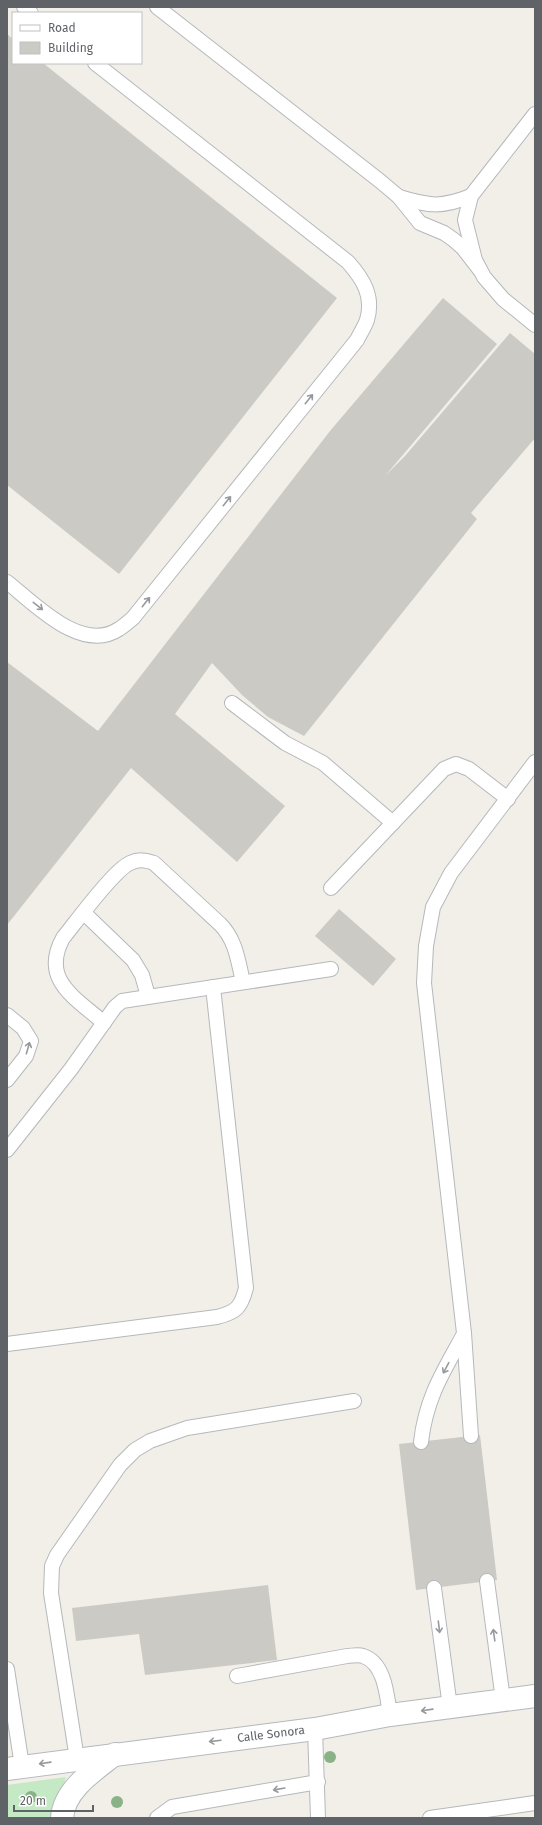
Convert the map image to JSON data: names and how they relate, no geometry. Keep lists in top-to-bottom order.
{
  "streets": {
    "street": ["Calle Sonora"]
  },
  "one_way": ["Calle Sonora"],
  "legend": ["Road", "Building"],
  "scale_bar": "20 m"
}
